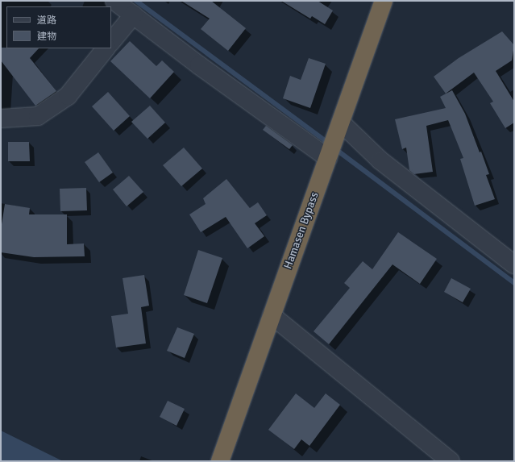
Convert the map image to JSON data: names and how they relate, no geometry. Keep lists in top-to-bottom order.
{
  "streets": {
    "highway": ["Hamasen Bypass"]
  },
  "legend": ["道路", "建物"]
}
